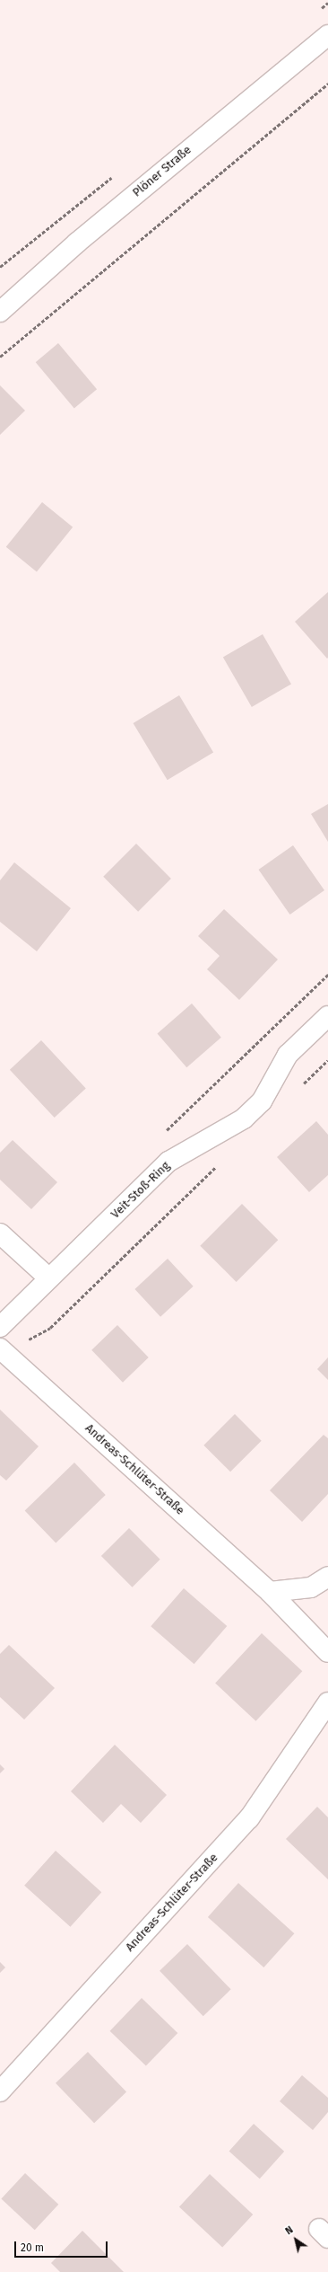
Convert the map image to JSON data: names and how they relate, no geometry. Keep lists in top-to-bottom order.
{
  "streets": {
    "street": ["Plöner Straße", "Veit-Stoß-Ring", "Andreas-Schlüter-Straße"]
  },
  "scale_bar": "20 m",
  "north": "top left"
}
